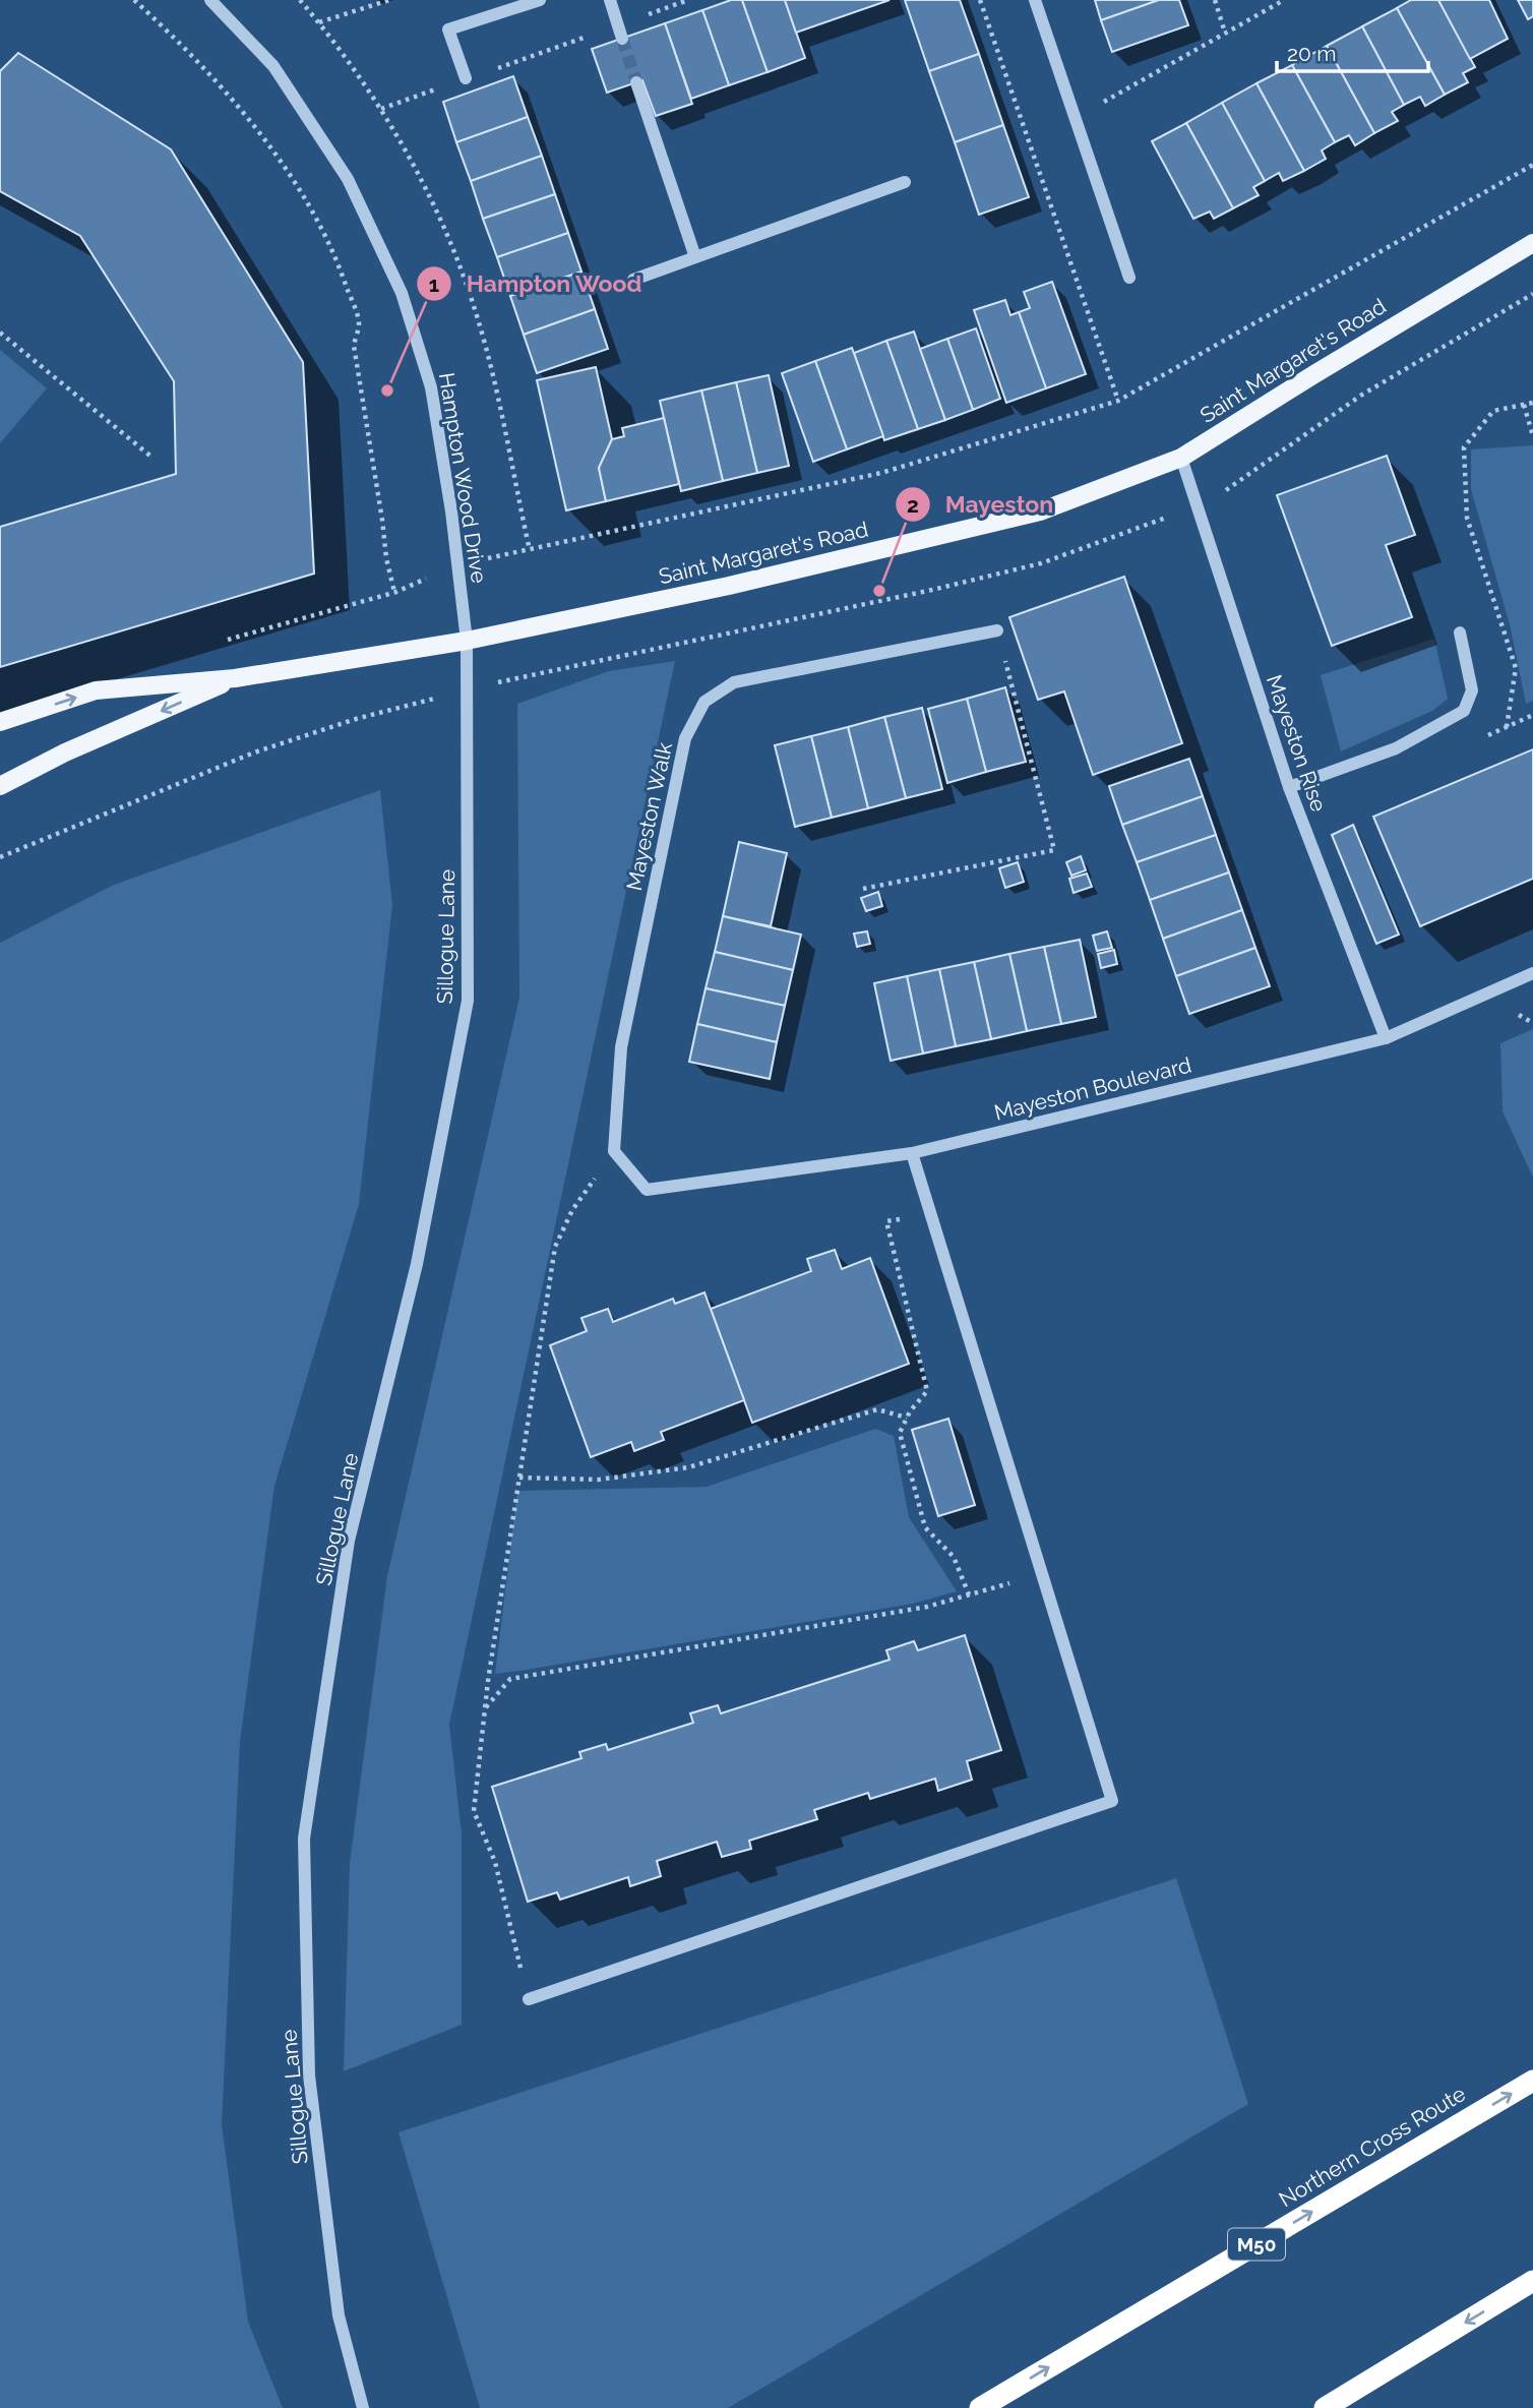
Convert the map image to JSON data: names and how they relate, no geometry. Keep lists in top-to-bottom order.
{
  "streets": {
    "highway": ["Northern Cross Route", "M50"],
    "main road": ["Saint Margaret's Road"],
    "street": [
      "Hampton Wood Drive",
      "Mayeston Rise",
      "Mayeston Walk",
      "Sillogue Lane",
      "Mayeston Boulevard"
    ]
  },
  "crossings": [
    ["Saint Margaret's Road", "Hampton Wood Drive"],
    ["Saint Margaret's Road", "Mayeston Rise"],
    ["Saint Margaret's Road", "Sillogue Lane"],
    ["Hampton Wood Drive", "Sillogue Lane"],
    ["Mayeston Rise", "Mayeston Boulevard"],
    ["Mayeston Walk", "Mayeston Boulevard"]
  ],
  "places": ["Hampton Wood", "Mayeston"],
  "scale_bar": "20 m"
}
